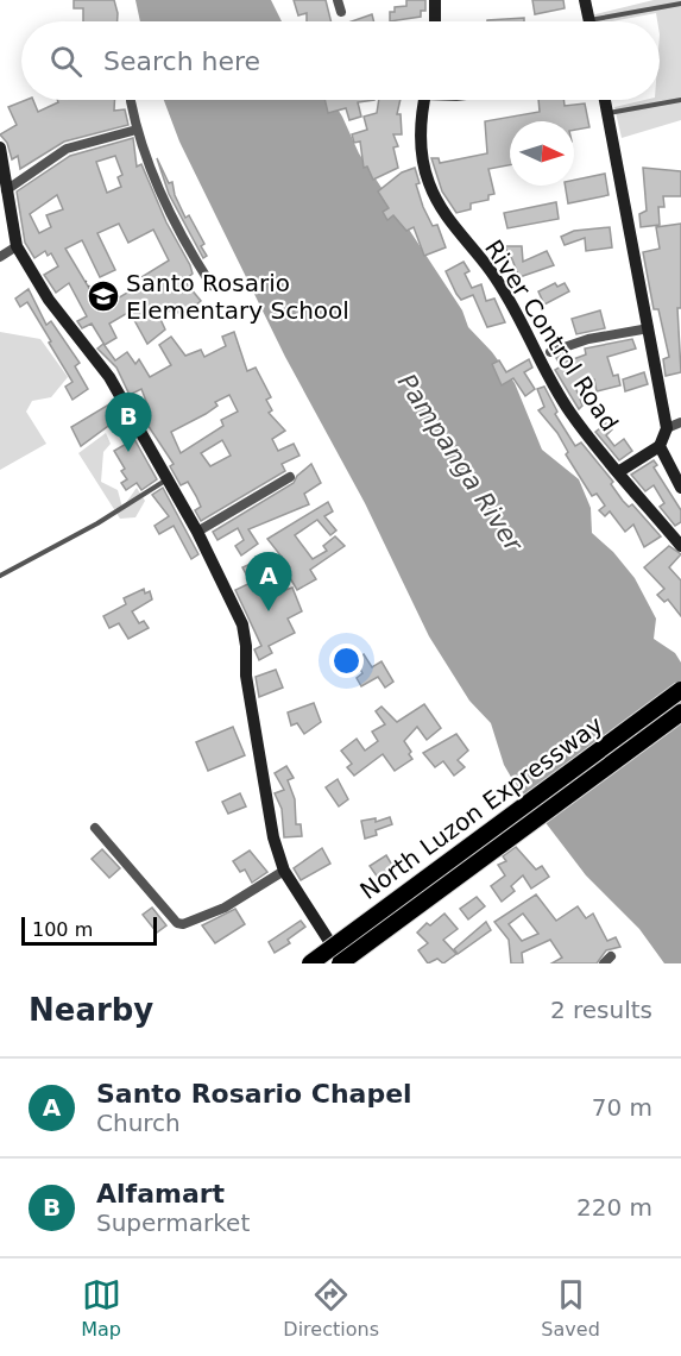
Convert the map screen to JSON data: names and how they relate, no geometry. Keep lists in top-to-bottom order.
{
  "streets": {
    "highway": ["North Luzon Expressway"],
    "street": ["River Control Road"]
  },
  "water": ["Pampanga River"],
  "places": {
    "school or university": ["Santo Rosario Elementary School"]
  },
  "scale_bar": "100 m",
  "north": "right",
  "page": {
    "search": "Search here",
    "pins": ["B", "A"],
    "scale": "100 m",
    "heading": ["Nearby", "2 results"],
    "list": [
      {
        "mark": "A",
        "name": "Santo Rosario Chapel",
        "note": "Church",
        "value": "70 m"
      },
      {
        "mark": "B",
        "name": "Alfamart",
        "note": "Supermarket",
        "value": "220 m"
      }
    ],
    "nav": ["Map", "Directions", "Saved"]
  }
}
